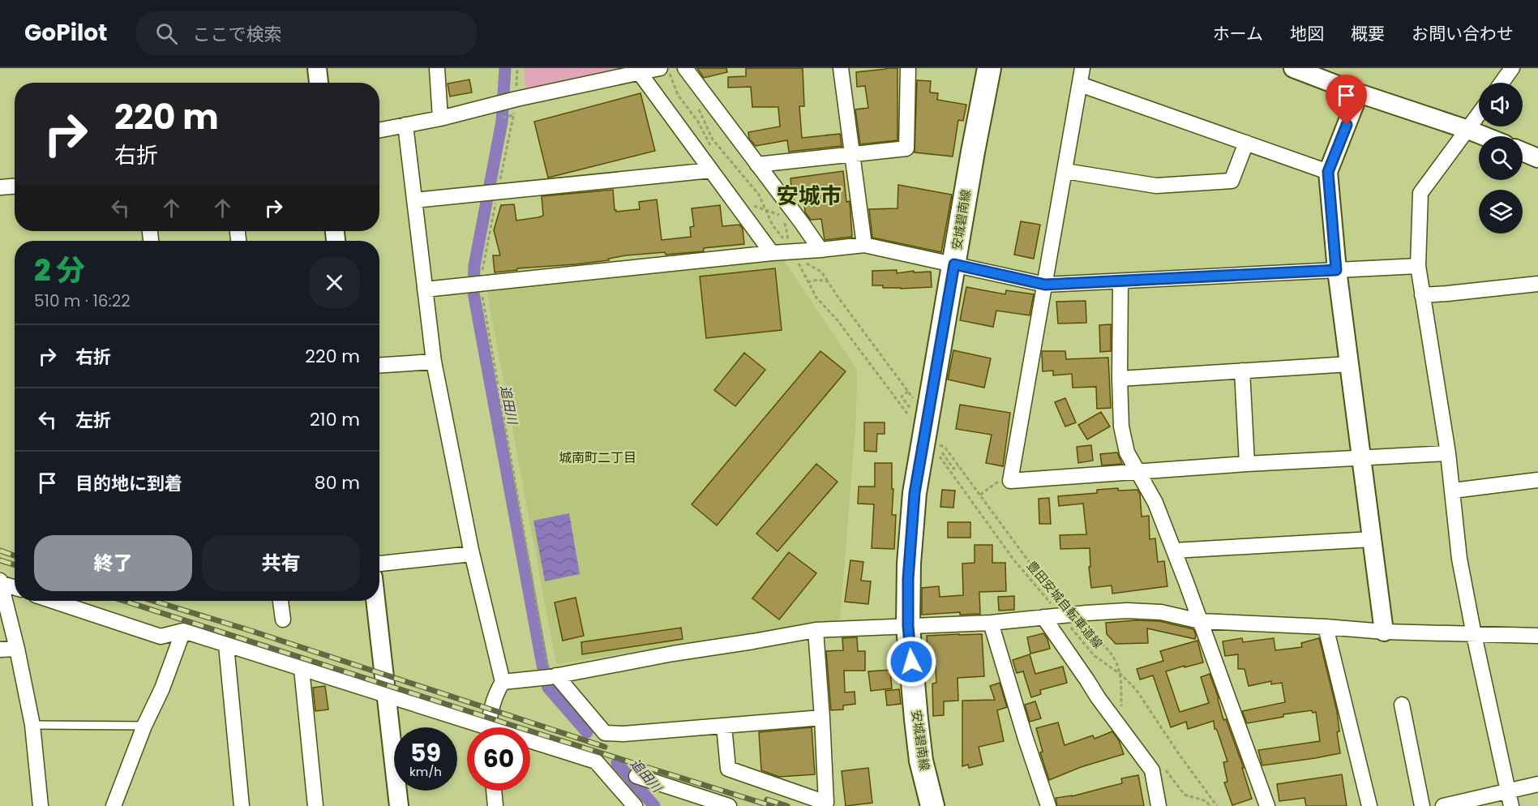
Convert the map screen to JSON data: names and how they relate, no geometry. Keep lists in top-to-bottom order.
{
  "streets": {
    "main road": ["安城碧南線"],
    "path": ["豊田安城自転車道線"]
  },
  "districts": ["安城市", "城南町二丁目"],
  "water": ["追田川"],
  "page": {
    "header": "GoPilot",
    "search": "ここで検索",
    "nav": [
      "ホーム",
      "地図",
      "概要",
      "お問い合わせ"
    ],
    "turn": ["220 m", "右折"],
    "heading": ["2 分", "510 m · 16:22"],
    "list": [
      {
        "name": "右折",
        "value": "220 m"
      },
      {
        "name": "左折",
        "value": "210 m"
      },
      {
        "name": "目的地に到着",
        "value": "80 m"
      }
    ],
    "buttons": ["終了", "共有"],
    "speed": "59 km/h",
    "limit": "60"
  }
}
